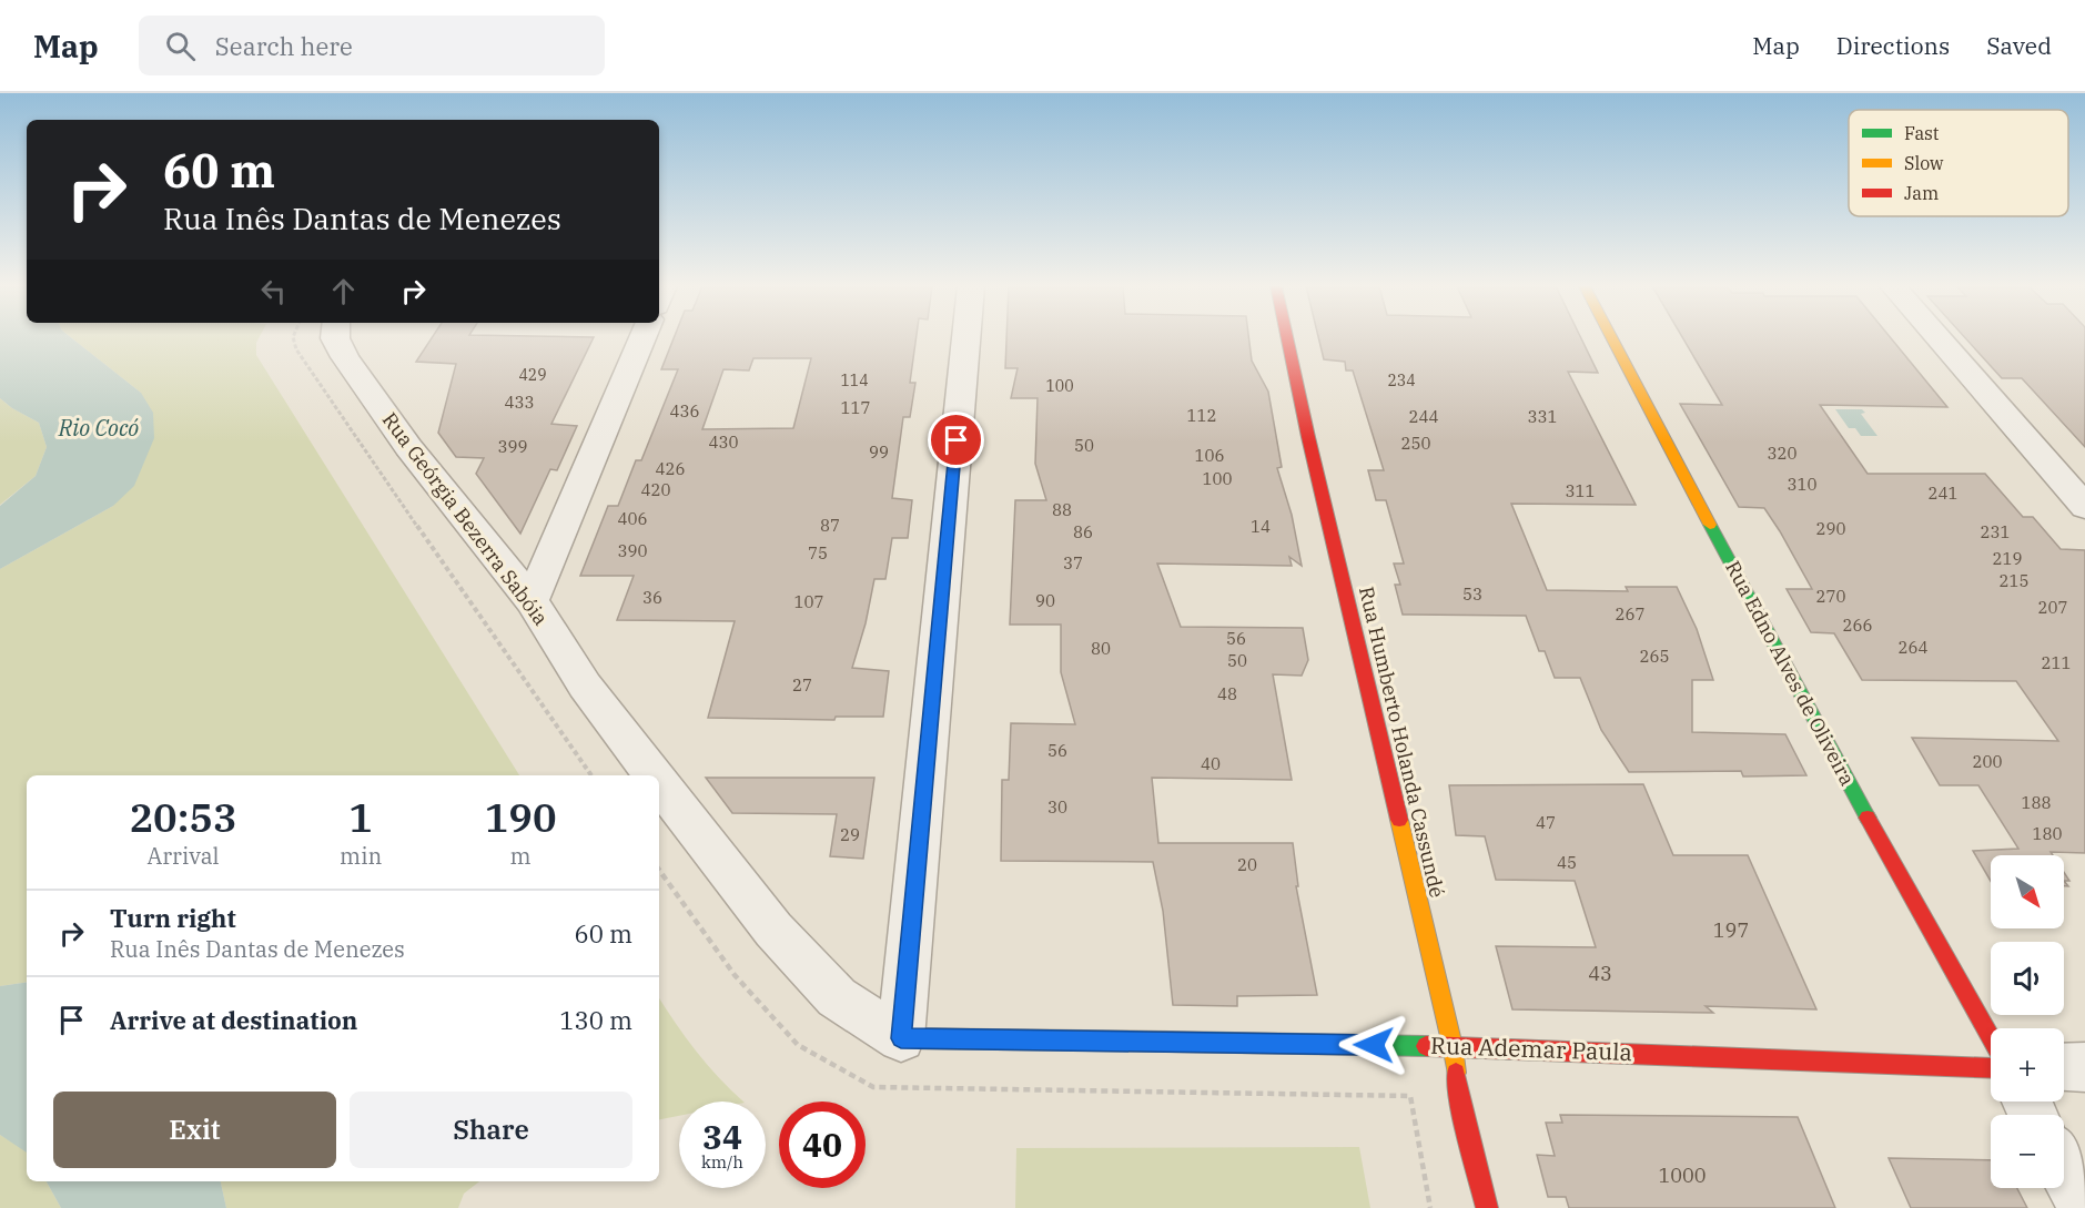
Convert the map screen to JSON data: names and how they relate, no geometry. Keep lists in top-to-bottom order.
{
  "streets": {
    "street": [
      "Rua Geórgia Bezerra Sabóia",
      "Rua Edno Alves de Oliveira",
      "Rua Humberto Holanda Cassundé",
      "Rua Ademar Paula"
    ]
  },
  "crossings": [
    ["Rua Geórgia Bezerra Sabóia", "Rua Ademar Paula"],
    ["Rua Humberto Holanda Cassundé", "Rua Ademar Paula"]
  ],
  "water": ["Rio Cocó"],
  "house_numbers": [
    "429",
    "114",
    "234",
    "100",
    "433",
    "117",
    "436",
    "112",
    "244",
    "331",
    "430",
    "250",
    "50",
    "399",
    "99",
    "320",
    "106",
    "426",
    "100",
    "310",
    "420",
    "311",
    "241",
    "88",
    "406",
    "87",
    "14",
    "290",
    "86",
    "231",
    "390",
    "75",
    "219",
    "37",
    "215",
    "53",
    "270",
    "36",
    "90",
    "107",
    "207",
    "267",
    "266",
    "56",
    "264",
    "80",
    "265",
    "50",
    "211",
    "27",
    "48",
    "56",
    "200",
    "40",
    "188",
    "30",
    "47",
    "180",
    "29",
    "45",
    "20",
    "197",
    "43",
    "1000"
  ],
  "legend": ["Fast", "Slow", "Jam"],
  "north": "bottom right",
  "page": {
    "header": "Map",
    "search": "Search here",
    "nav": ["Map", "Directions", "Saved"],
    "turn": ["60 m", "Rua Inês Dantas de Menezes"],
    "eta": [
      "20:53",
      "Arrival",
      "1",
      "min",
      "190",
      "m"
    ],
    "map_buttons": ["+", "−"],
    "list": [
      {
        "name": "Turn right",
        "note": "Rua Inês Dantas de Menezes",
        "value": "60 m"
      },
      {
        "name": "Arrive at destination",
        "value": "130 m"
      }
    ],
    "buttons": ["Exit", "Share"],
    "speed": "34 km/h",
    "limit": "40"
  }
}
